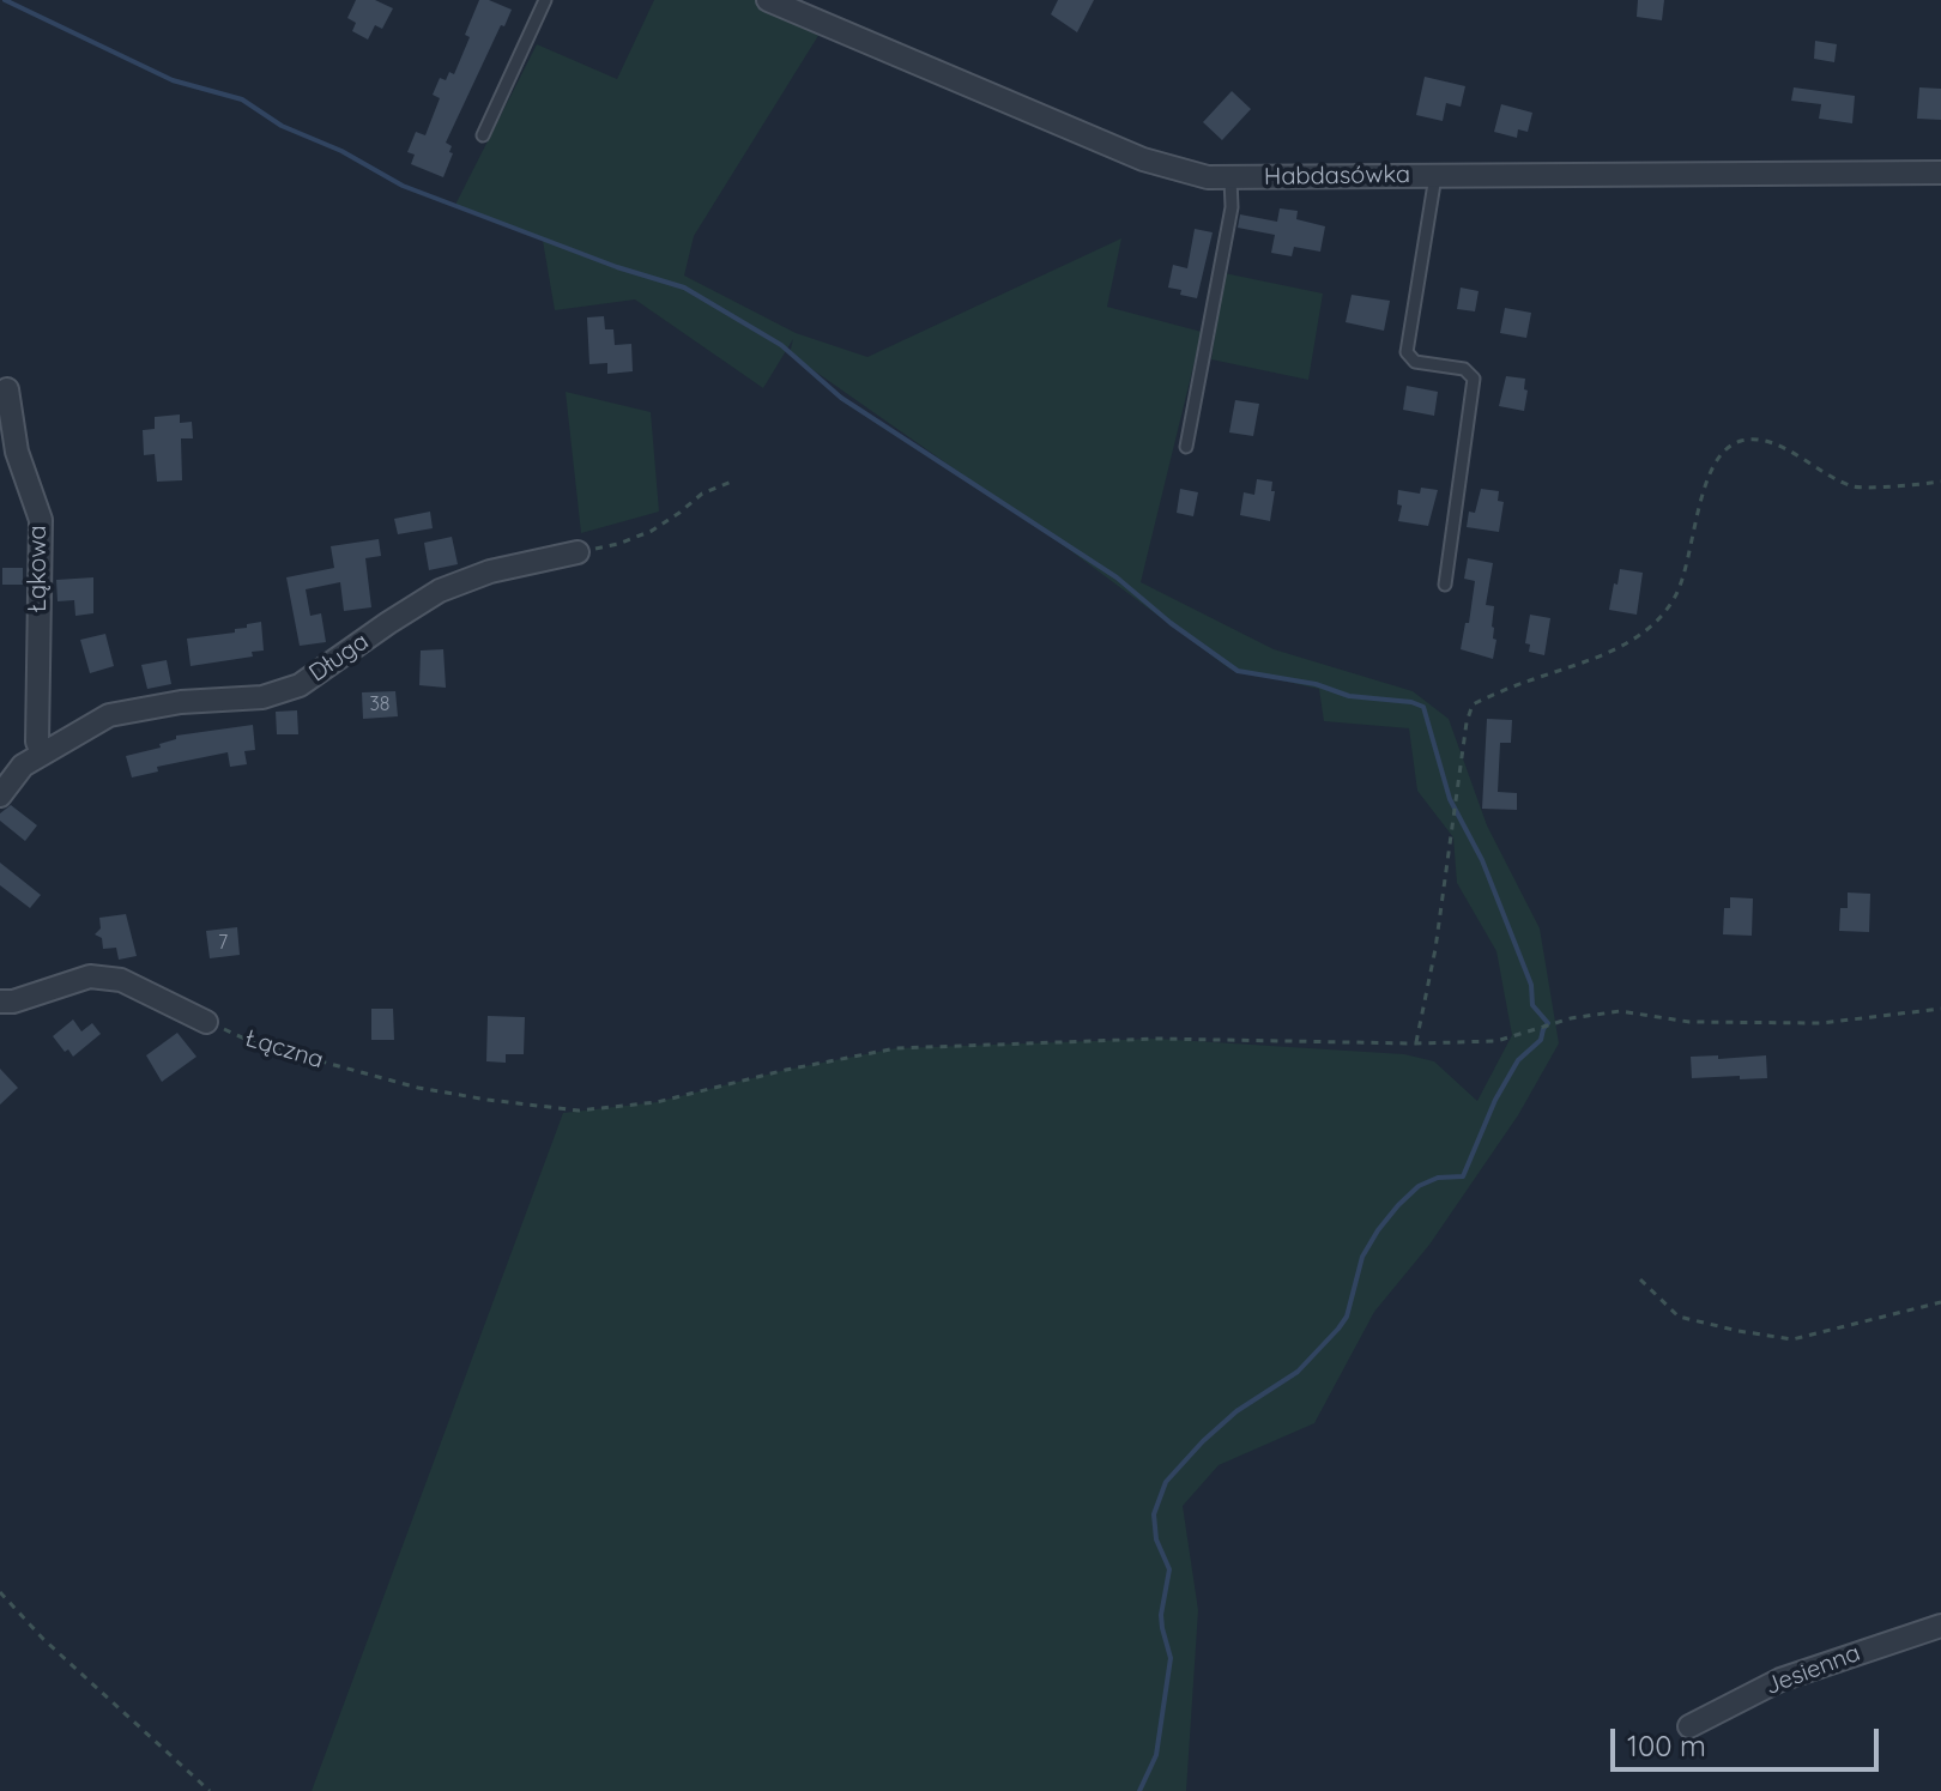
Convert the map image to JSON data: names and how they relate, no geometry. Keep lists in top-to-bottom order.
{
  "streets": {
    "street": [
      "Habdasówka",
      "Łąkowa",
      "Długa",
      "Jesienna"
    ],
    "path": ["Łączna"]
  },
  "crossings": [
    ["Łąkowa", "Długa"]
  ],
  "house_numbers": ["38", "7"],
  "scale_bar": "100 m"
}
